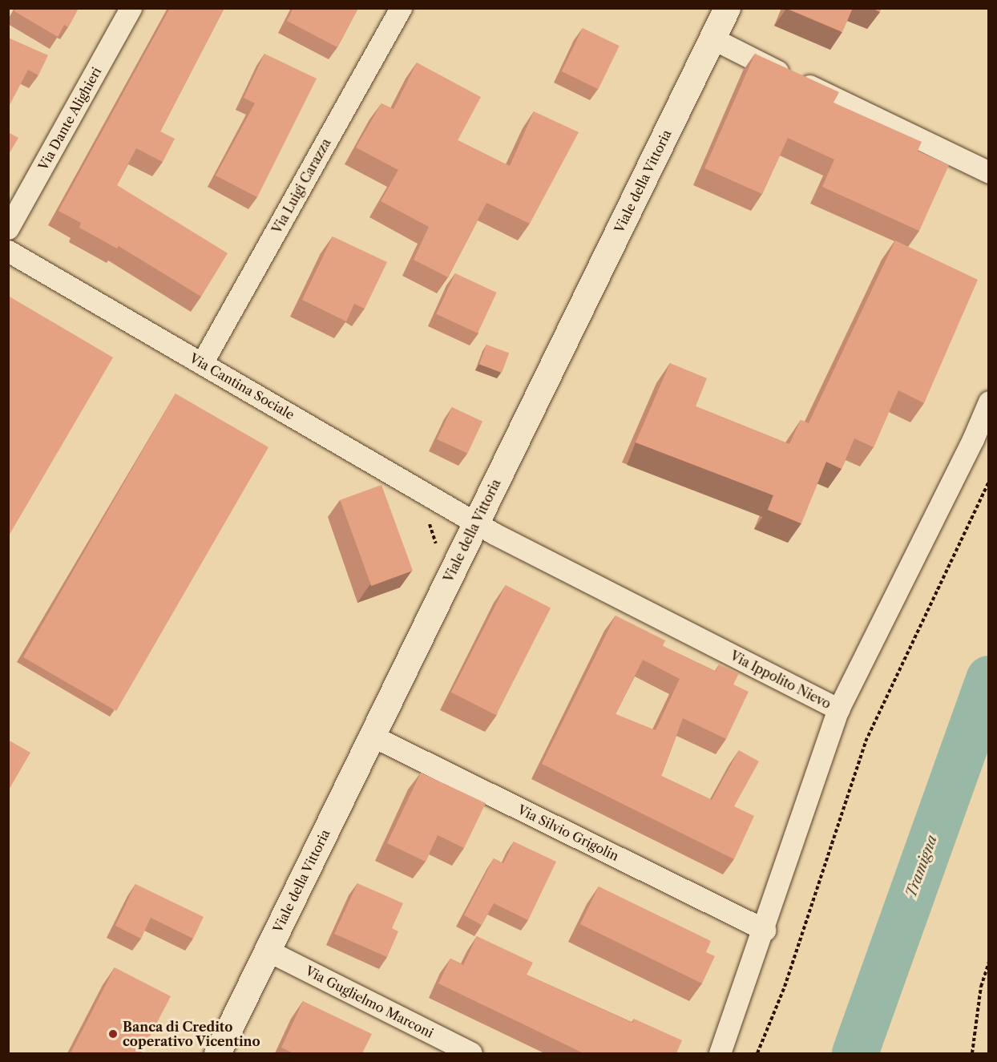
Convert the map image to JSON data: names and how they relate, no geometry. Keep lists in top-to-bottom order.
{
  "streets": {
    "street": [
      "Via Dante Alighieri",
      "Viale della Vittoria",
      "Via Luigi Carazza",
      "Via Cantina Sociale",
      "Via Ippolito Nievo",
      "Via Silvio Grigolin",
      "Via Guglielmo Marconi"
    ]
  },
  "crossings": [
    ["Viale della Vittoria", "Via Cantina Sociale"],
    ["Viale della Vittoria", "Via Ippolito Nievo"],
    ["Viale della Vittoria", "Via Silvio Grigolin"],
    ["Viale della Vittoria", "Via Guglielmo Marconi"],
    ["Via Luigi Carazza", "Via Cantina Sociale"],
    ["Via Cantina Sociale", "Via Ippolito Nievo"],
    ["Via Ippolito Nievo", "Via Silvio Grigolin"]
  ],
  "water": ["Tramigna"],
  "places": ["Banca di Credito coperativo Vicentino"]
}
